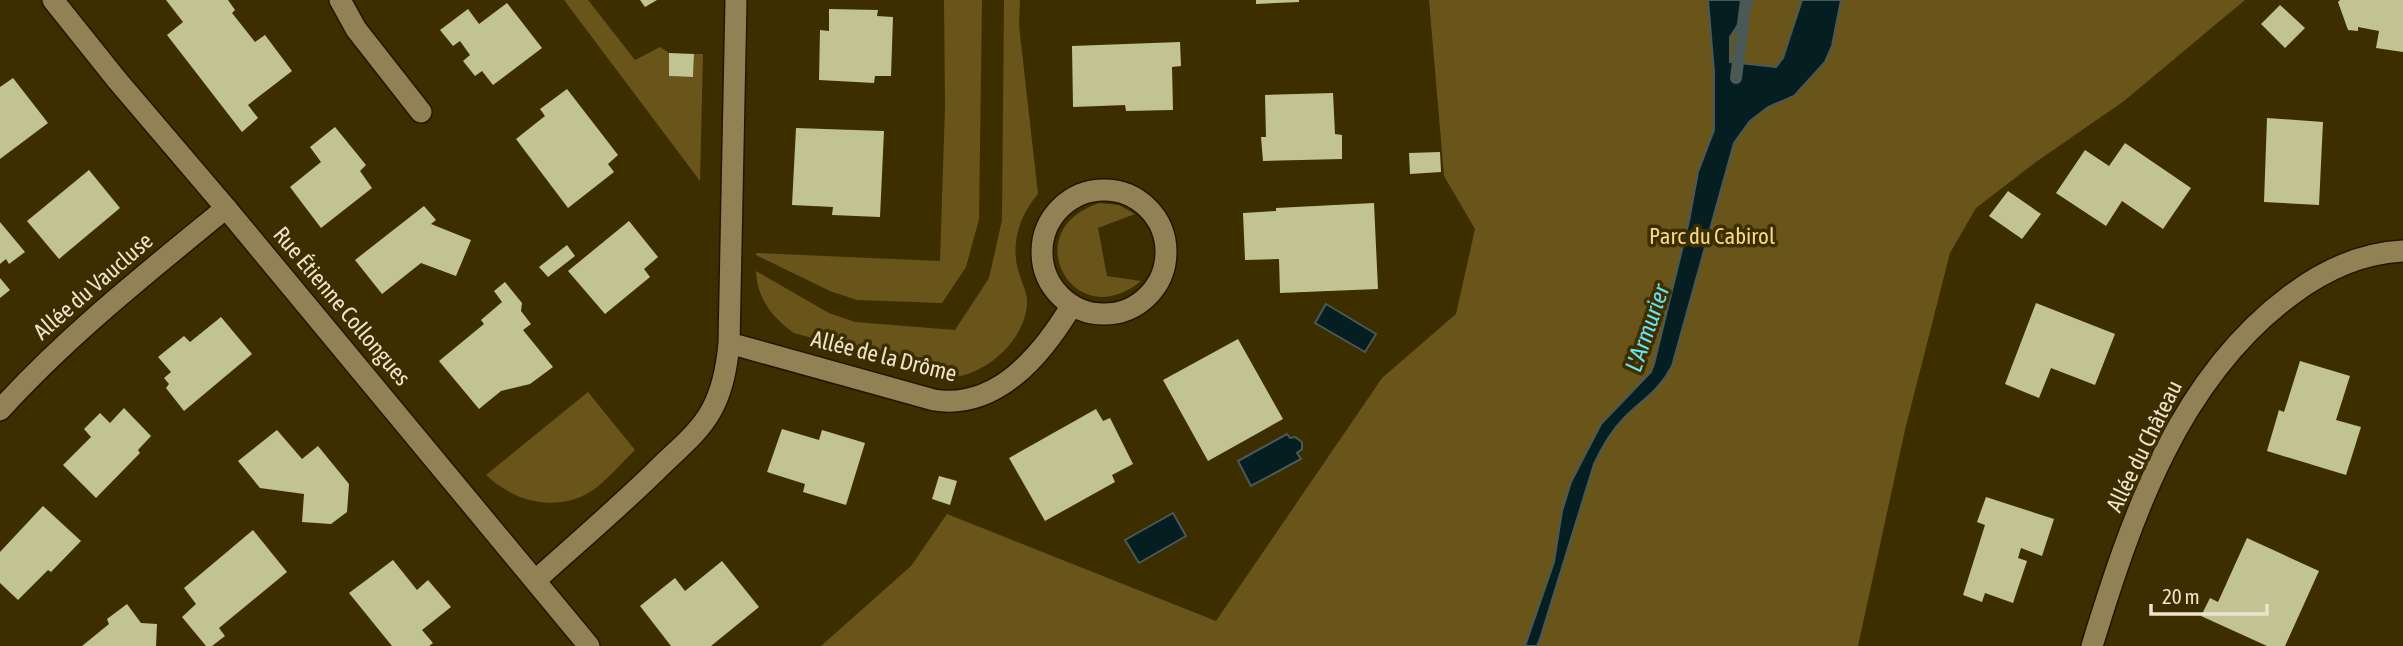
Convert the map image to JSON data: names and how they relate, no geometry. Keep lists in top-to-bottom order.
{
  "streets": {
    "street": [
      "Allée du Vaucluse",
      "Rue Étienne Collongues",
      "Allée de la Drôme",
      "Allée du Château"
    ]
  },
  "crossings": [
    ["Allée du Vaucluse", "Rue Étienne Collongues"]
  ],
  "water": ["L'Armurier"],
  "parks": ["Parc du Cabirol"],
  "scale_bar": "20 m"
}
